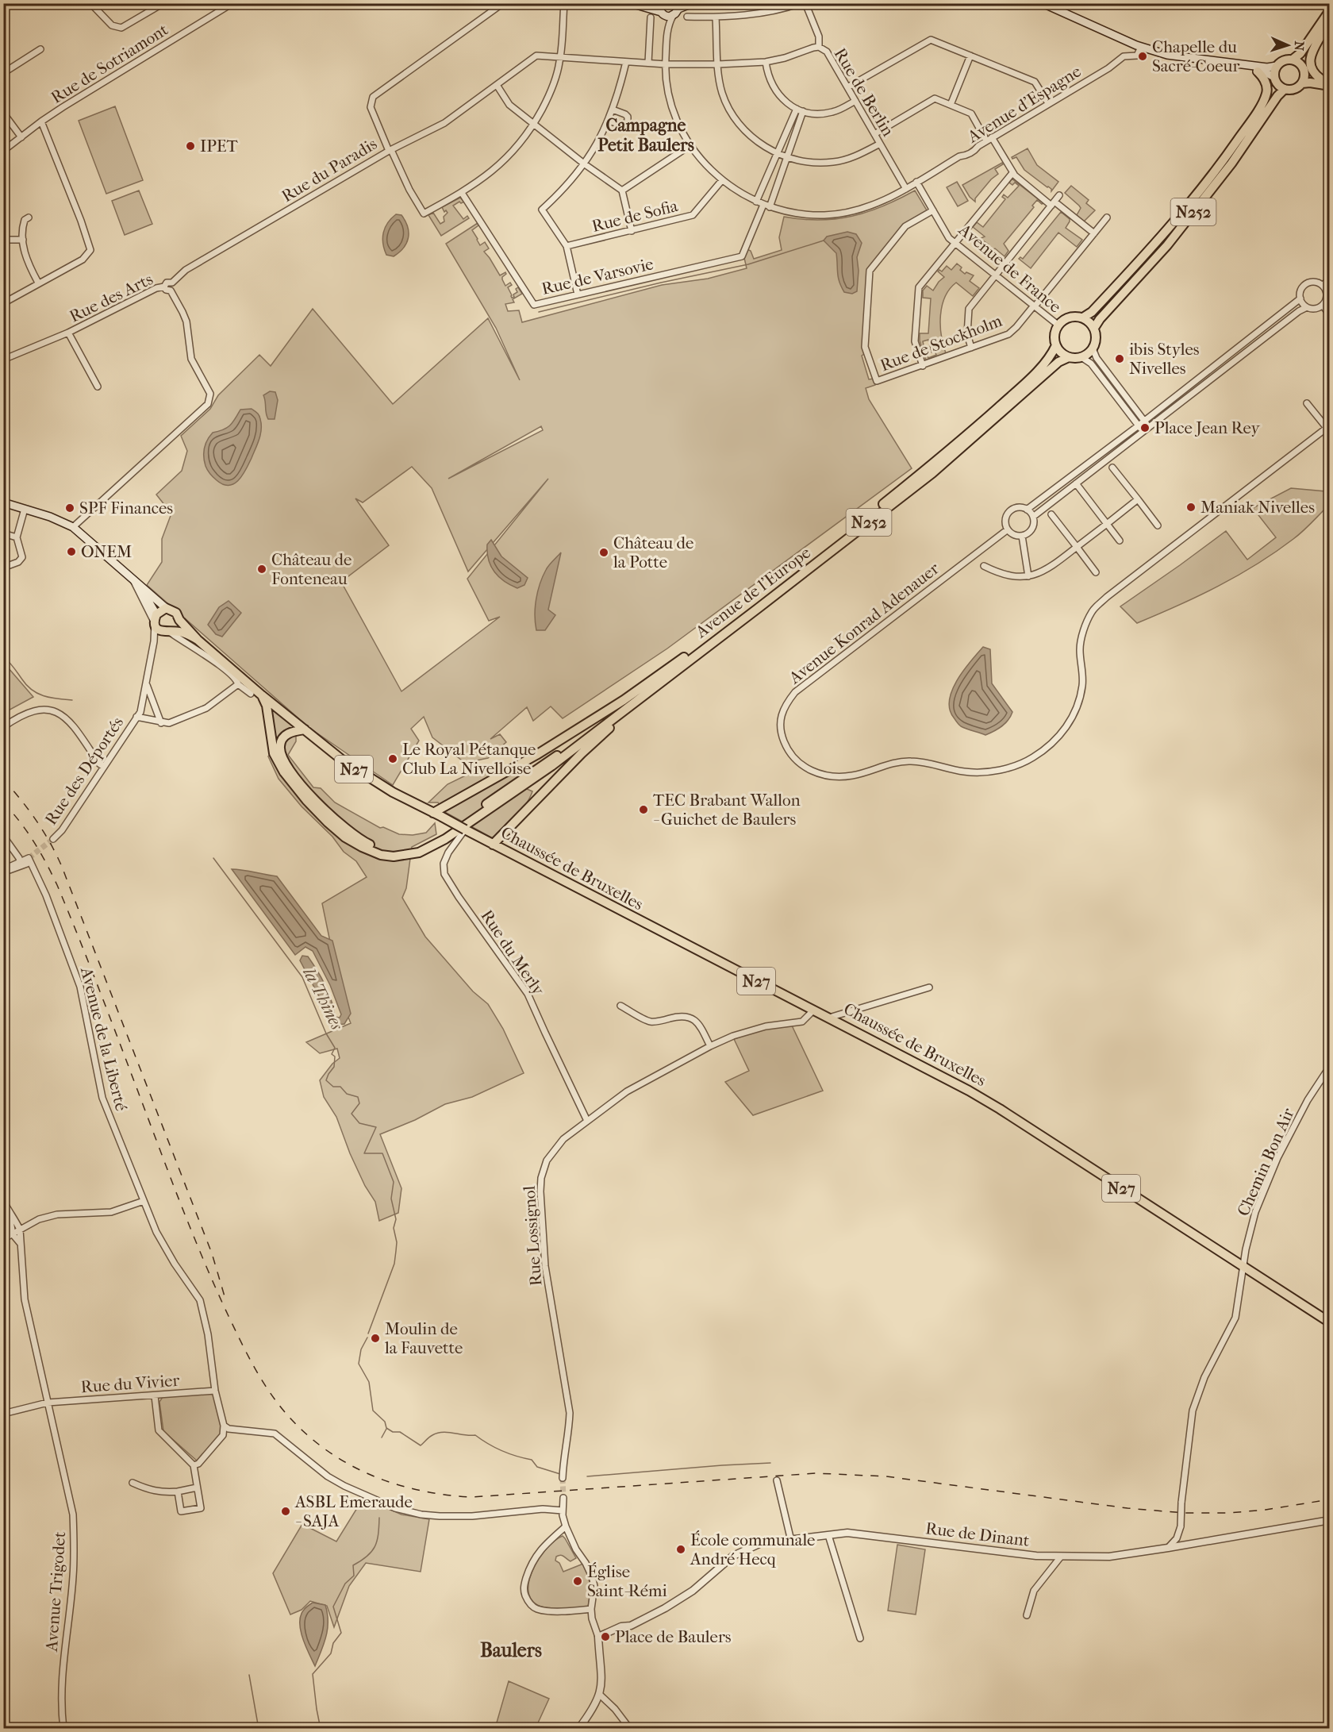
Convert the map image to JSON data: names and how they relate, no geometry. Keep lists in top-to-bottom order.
{
  "streets": {
    "main road": [
      "N252",
      "Avenue de l'Europe",
      "N27",
      "Chaussée de Bruxelles"
    ],
    "street": [
      "Rue de Sotriamont",
      "Rue de Berlin",
      "Avenue d'Espagne",
      "Rue du Paradis",
      "Rue de Sofia",
      "Avenue de France",
      "Rue de Varsovie",
      "Rue des Arts",
      "Rue de Stockholm",
      "Avenue Konrad Adenauer",
      "Rue des Déportés",
      "Rue du Merly",
      "Avenue de la Liberté",
      "Chemin Bon Air",
      "Rue Lossignol",
      "Rue du Vivier",
      "Rue de Dinant",
      "Avenue Trigodet"
    ]
  },
  "crossings": [
    ["Rue de Berlin", "Avenue d'Espagne"],
    ["Rue de Berlin", "Rue du Paradis"],
    ["Avenue d'Espagne", "Rue de Sofia"],
    ["Avenue d'Espagne", "Avenue de France"],
    ["Avenue d'Espagne", "Rue de Varsovie"],
    ["Rue du Paradis", "Rue des Arts"],
    ["N252", "Avenue de France"],
    ["N252", "Avenue de l'Europe"],
    ["Avenue de France", "Rue de Stockholm"],
    ["Avenue de France", "Avenue de l'Europe"],
    ["N27", "Rue des Déportés"],
    ["N27", "Chaussée de Bruxelles"],
    ["N27", "Rue du Merly"],
    ["Chaussée de Bruxelles", "Rue du Merly"],
    ["Chaussée de Bruxelles", "Chemin Bon Air"],
    ["Chaussée de Bruxelles", "Rue Lossignol"],
    ["Rue du Merly", "Rue Lossignol"],
    ["Avenue de la Liberté", "Rue du Vivier"],
    ["Rue du Vivier", "Avenue Trigodet"]
  ],
  "districts": ["Campagne Petit Baulers", "Baulers"],
  "water": ["la Thines"],
  "places": [
    "Chapelle du Sacré-Coeur",
    "IPET",
    "ibis Styles Nivelles",
    "Place Jean Rey",
    "Maniak Nivelles",
    "SPF Finances",
    "ONEM",
    "Château de la Potte",
    "Château de Fonteneau",
    "Le Royal Pétanque Club La Nivelloise",
    "TEC Brabant Wallon - Guichet de Baulers",
    "Moulin de la Fauvette",
    "ASBL Emeraude - SAJA",
    "École communale André Hecq",
    "Église Saint-Rémi",
    "Place de Baulers"
  ],
  "north": "right"
}
